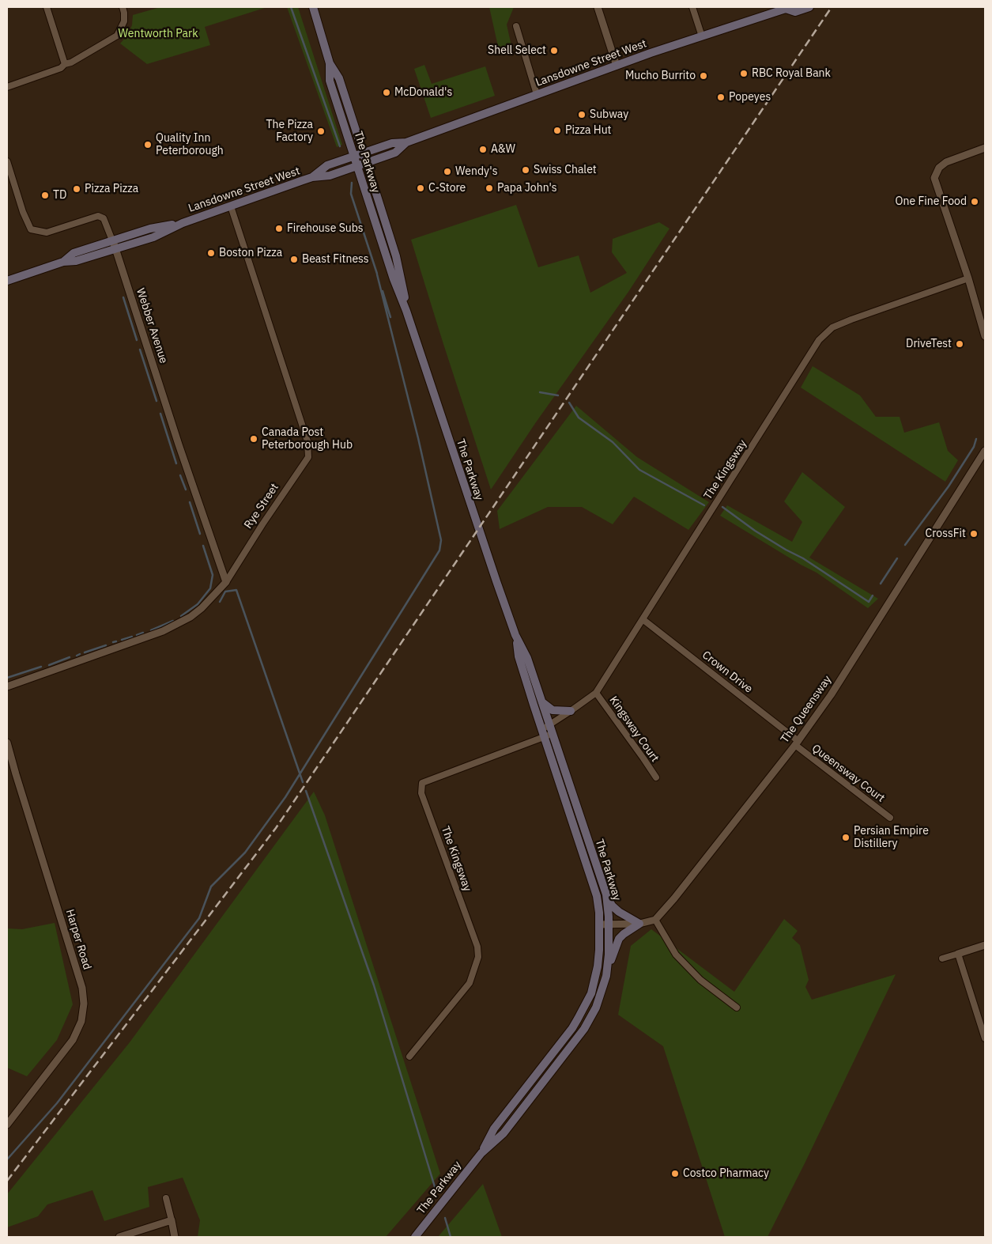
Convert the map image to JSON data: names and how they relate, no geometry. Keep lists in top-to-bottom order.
{
  "streets": {
    "main road": ["Lansdowne Street West", "The Parkway"],
    "street": [
      "Webber Avenue",
      "The Kingsway",
      "Rye Street",
      "Crown Drive",
      "The Queensway",
      "Kingsway Court",
      "Queensway Court",
      "Harper Road"
    ]
  },
  "crossings": [
    ["Lansdowne Street West", "The Parkway"],
    ["Lansdowne Street West", "Webber Avenue"],
    ["Lansdowne Street West", "Rye Street"],
    ["The Parkway", "The Kingsway"],
    ["Webber Avenue", "Rye Street"],
    ["The Kingsway", "Crown Drive"],
    ["The Kingsway", "Kingsway Court"],
    ["Crown Drive", "The Queensway"],
    ["Crown Drive", "Queensway Court"],
    ["The Queensway", "Queensway Court"]
  ],
  "parks": ["Wentworth Park"],
  "places": [
    "Shell Select",
    "RBC Royal Bank",
    "Mucho Burrito",
    "McDonald's",
    "Popeyes",
    "Subway",
    "Pizza Hut",
    "The Pizza Factory",
    "Quality Inn Peterborough",
    "A&W",
    "Swiss Chalet",
    "Wendy's",
    "C-Store",
    "Papa John's",
    "Pizza Pizza",
    "TD",
    "One Fine Food",
    "Firehouse Subs",
    "Boston Pizza",
    "Beast Fitness",
    "DriveTest",
    "Canada Post Peterborough Hub",
    "CrossFit",
    "Persian Empire Distillery",
    "Costco Pharmacy"
  ]
}
